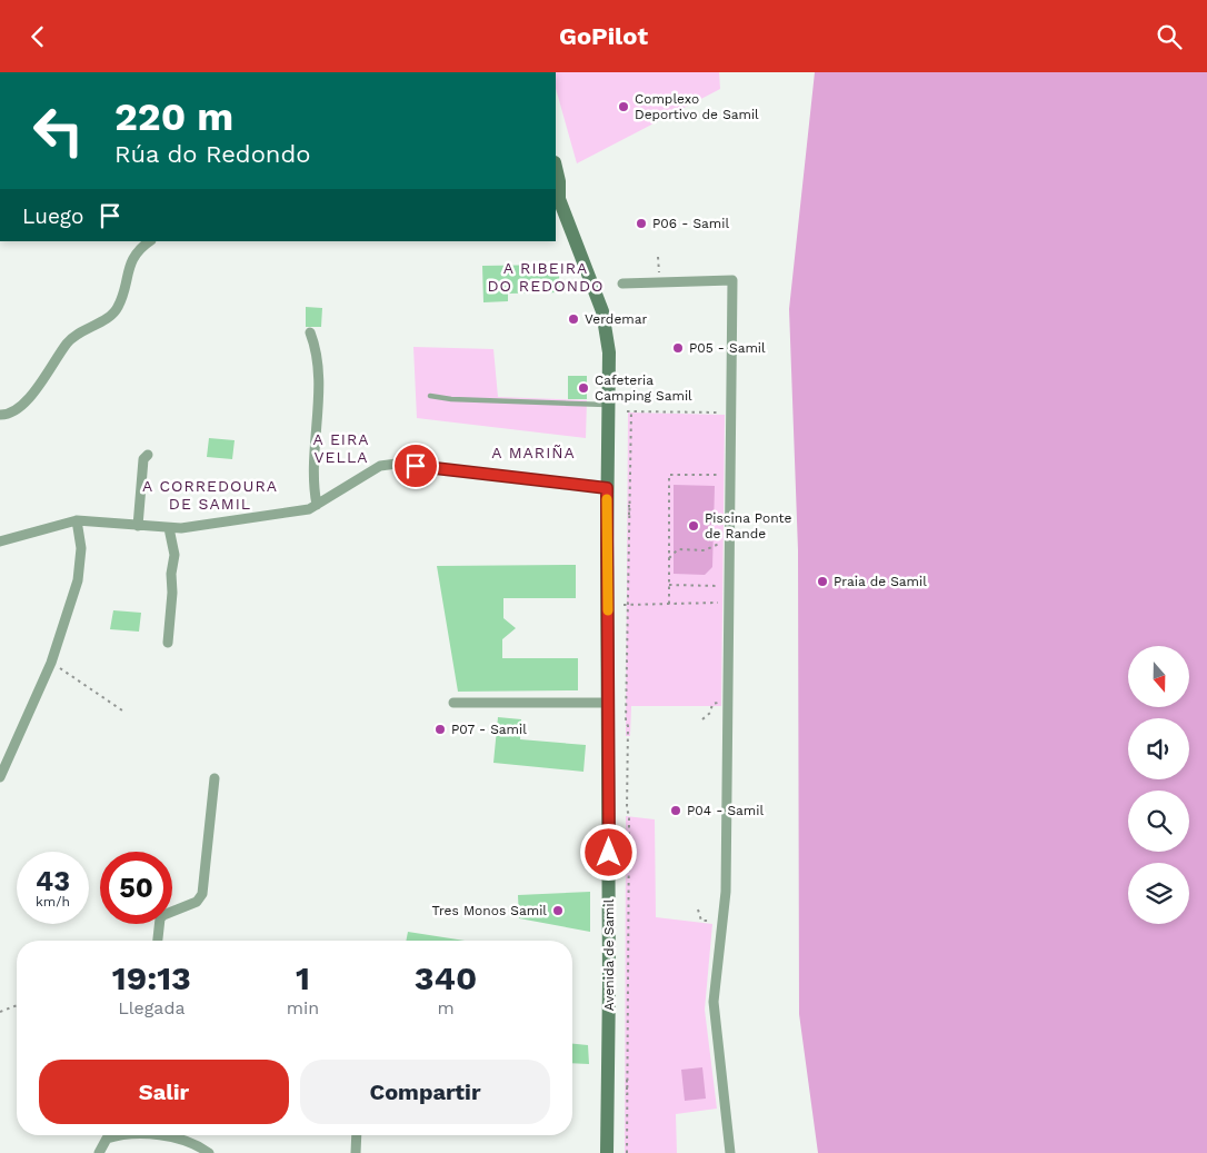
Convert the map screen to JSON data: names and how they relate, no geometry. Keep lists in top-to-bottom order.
{
  "streets": {
    "main road": ["Avenida de Samil"]
  },
  "districts": [
    "A RIBEIRA DO REDONDO",
    "A EIRA VELLA",
    "A MARIÑA",
    "A CORREDOURA DE SAMIL"
  ],
  "places": [
    "Complexo Deportivo de Samil",
    "P06 - Samil",
    "Verdemar",
    "P05 - Samil",
    "Cafeteria Camping Samil",
    "Piscina Ponte de Rande",
    "Praia de Samil",
    "P07 - Samil",
    "P04 - Samil",
    "Tres Monos Samil"
  ],
  "north": "bottom",
  "page": {
    "header": "GoPilot",
    "turn": ["220 m", "Rúa do Redondo"],
    "then": "Luego",
    "speed": "43 km/h",
    "limit": "50",
    "eta": [
      "19:13",
      "Llegada",
      "1",
      "min",
      "340",
      "m"
    ],
    "buttons": ["Salir", "Compartir"]
  }
}
